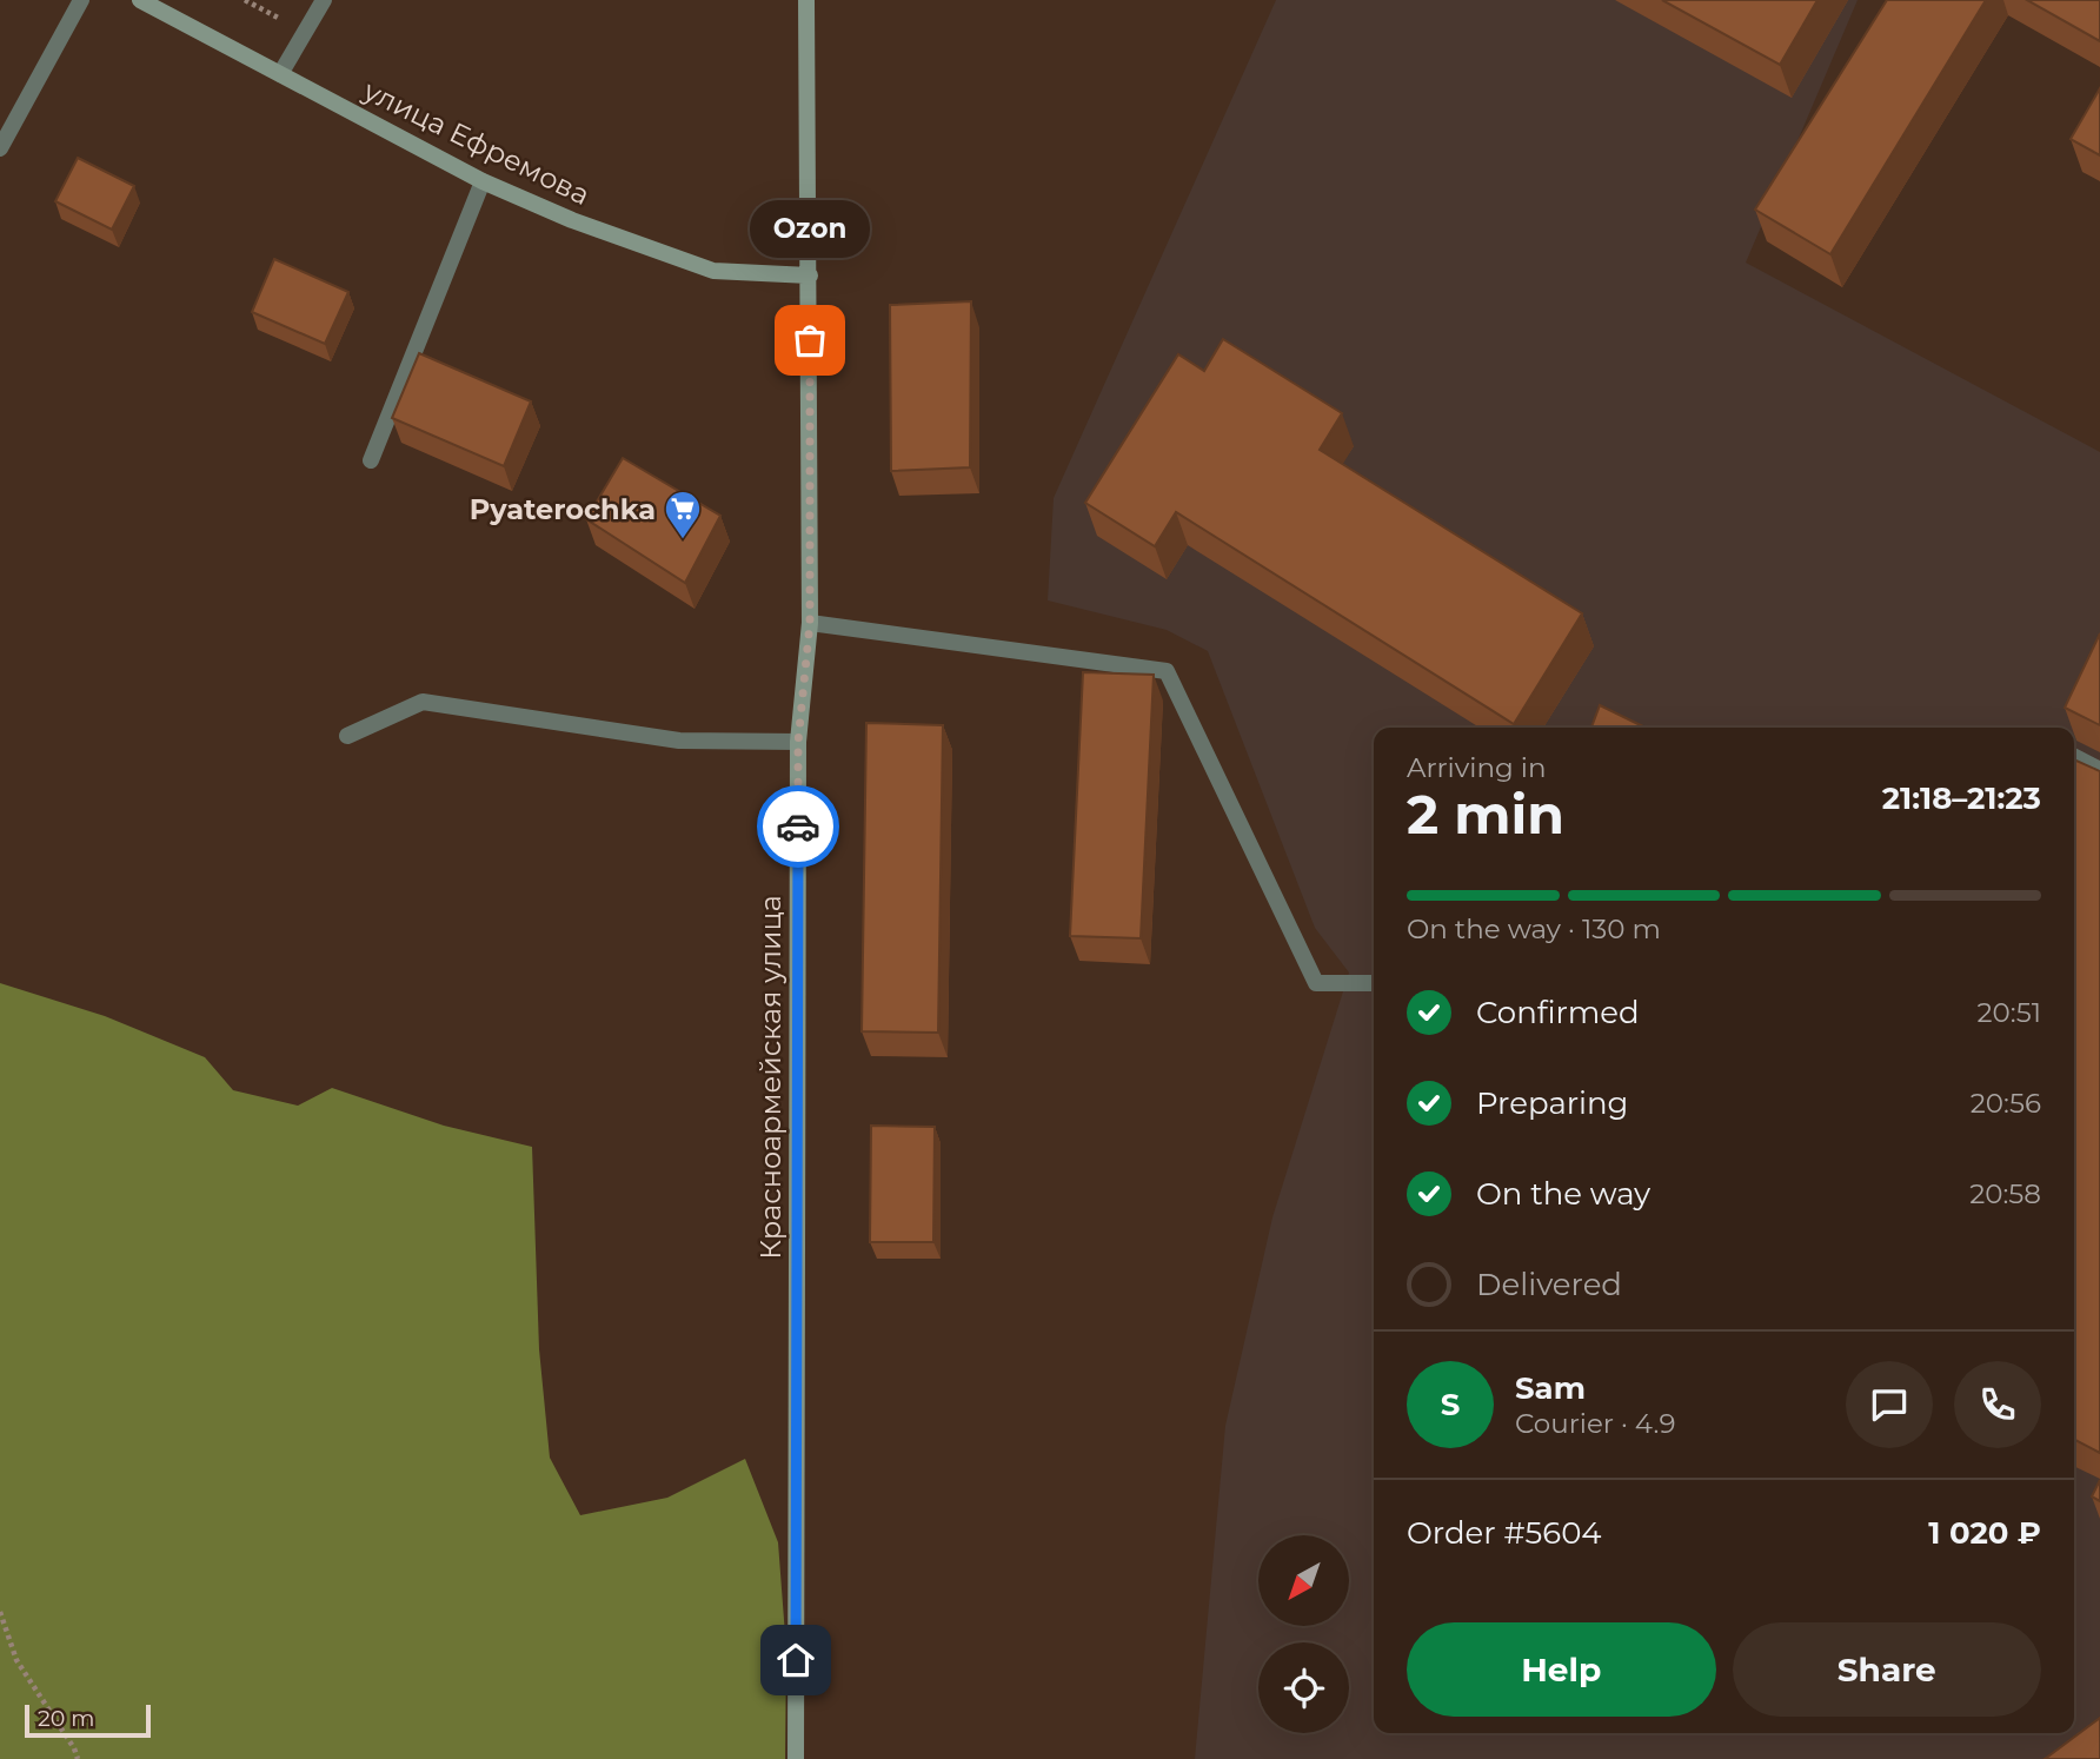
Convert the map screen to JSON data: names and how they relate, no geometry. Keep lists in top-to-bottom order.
{
  "streets": {
    "street": ["улица Ефремова", "Красноармейская улица"]
  },
  "crossings": [
    ["улица Ефремова", "Красноармейская улица"]
  ],
  "places": {
    "other": ["Ozon"],
    "supermarket": ["Pyaterochka"]
  },
  "scale_bar": "20 m",
  "north": "bottom left",
  "page": {
    "bubble": "Ozon",
    "heading": ["2 min", "Arriving in", "21:18–21:23"],
    "panel": [
      "Sam",
      "Courier · 4.9",
      "Order #5604",
      "1 020 ₽"
    ],
    "bar": "On the way · 130 m",
    "list": [
      ["Confirmed", "20:51"],
      ["Preparing", "20:56"],
      ["On the way", "20:58"],
      "Delivered"
    ],
    "round": "S",
    "buttons": ["Help", "Share"],
    "scale": "20 m"
  }
}
